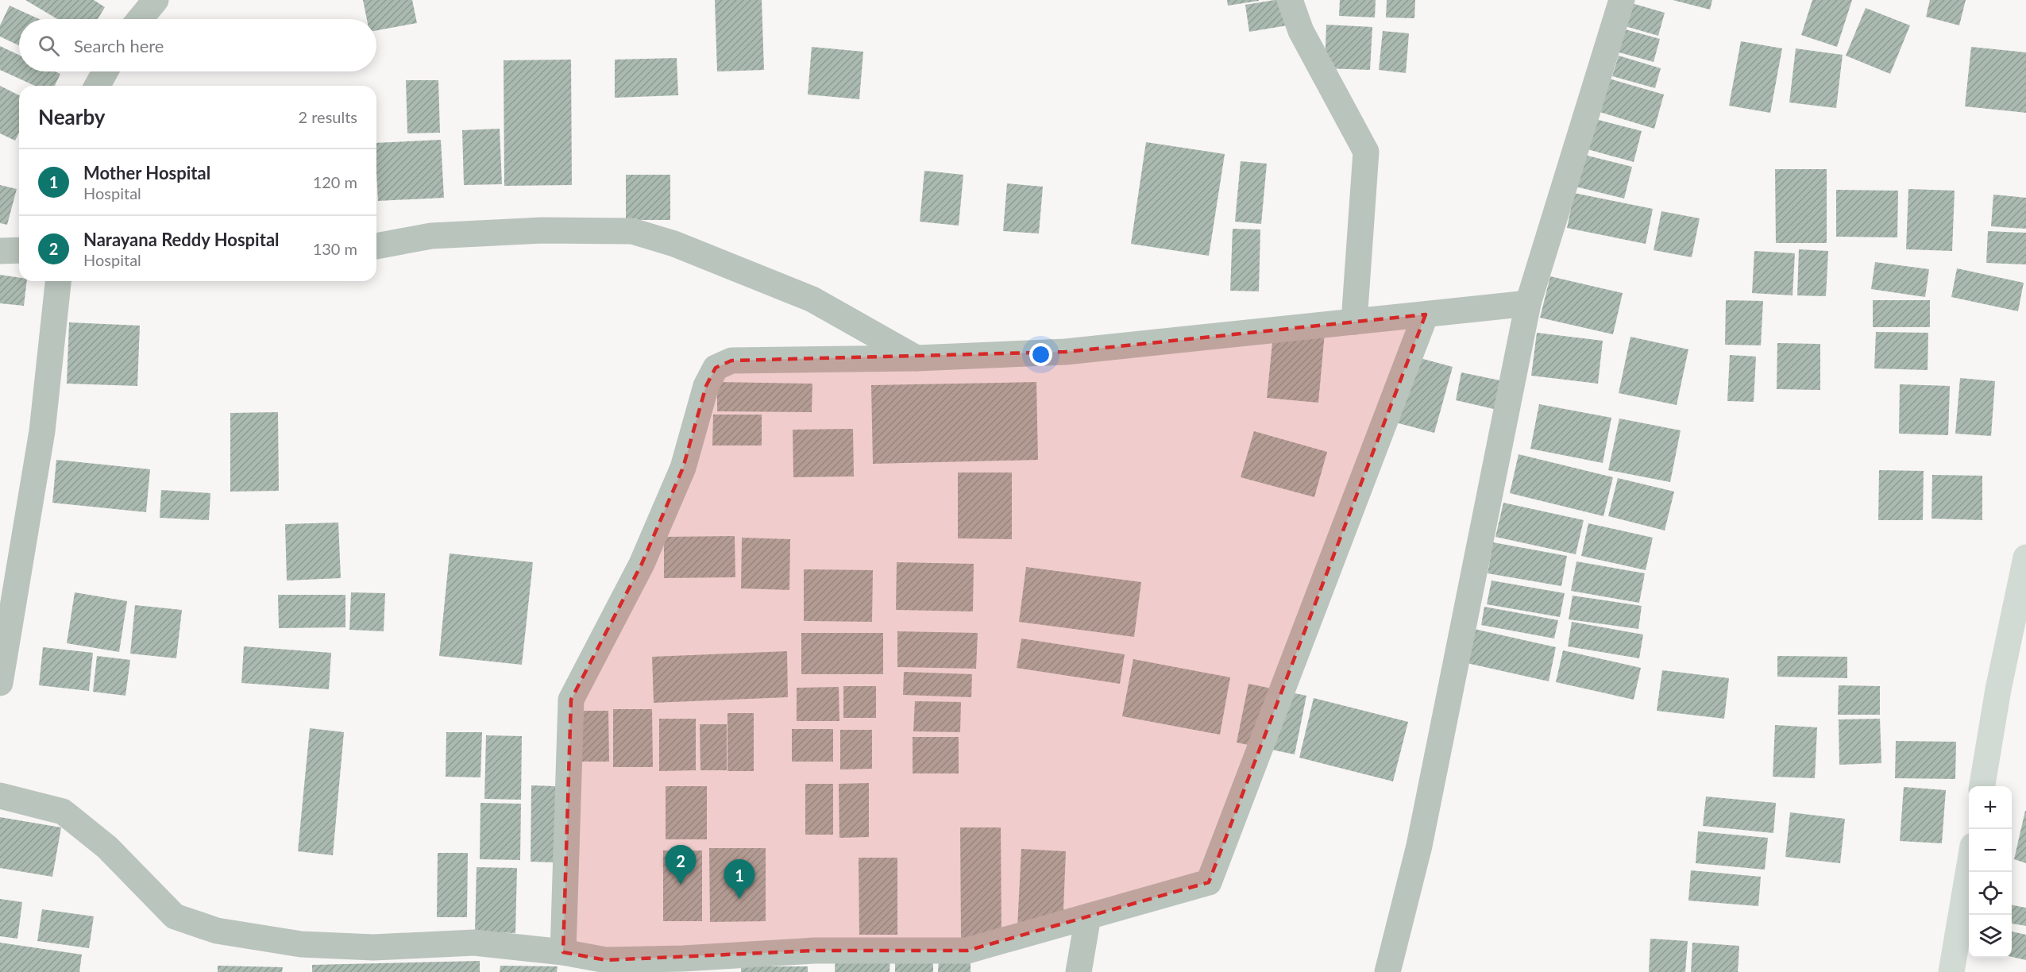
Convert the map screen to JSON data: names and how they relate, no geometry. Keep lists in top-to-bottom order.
{
  "page": {
    "search": "Search here",
    "heading": ["Nearby", "2 results"],
    "list": [
      {
        "mark": "1",
        "name": "Mother Hospital",
        "note": "Hospital",
        "value": "120 m"
      },
      {
        "mark": "2",
        "name": "Narayana Reddy Hospital",
        "note": "Hospital",
        "value": "130 m"
      }
    ],
    "map_buttons": ["+", "−"],
    "pins": ["2", "1"]
  }
}
